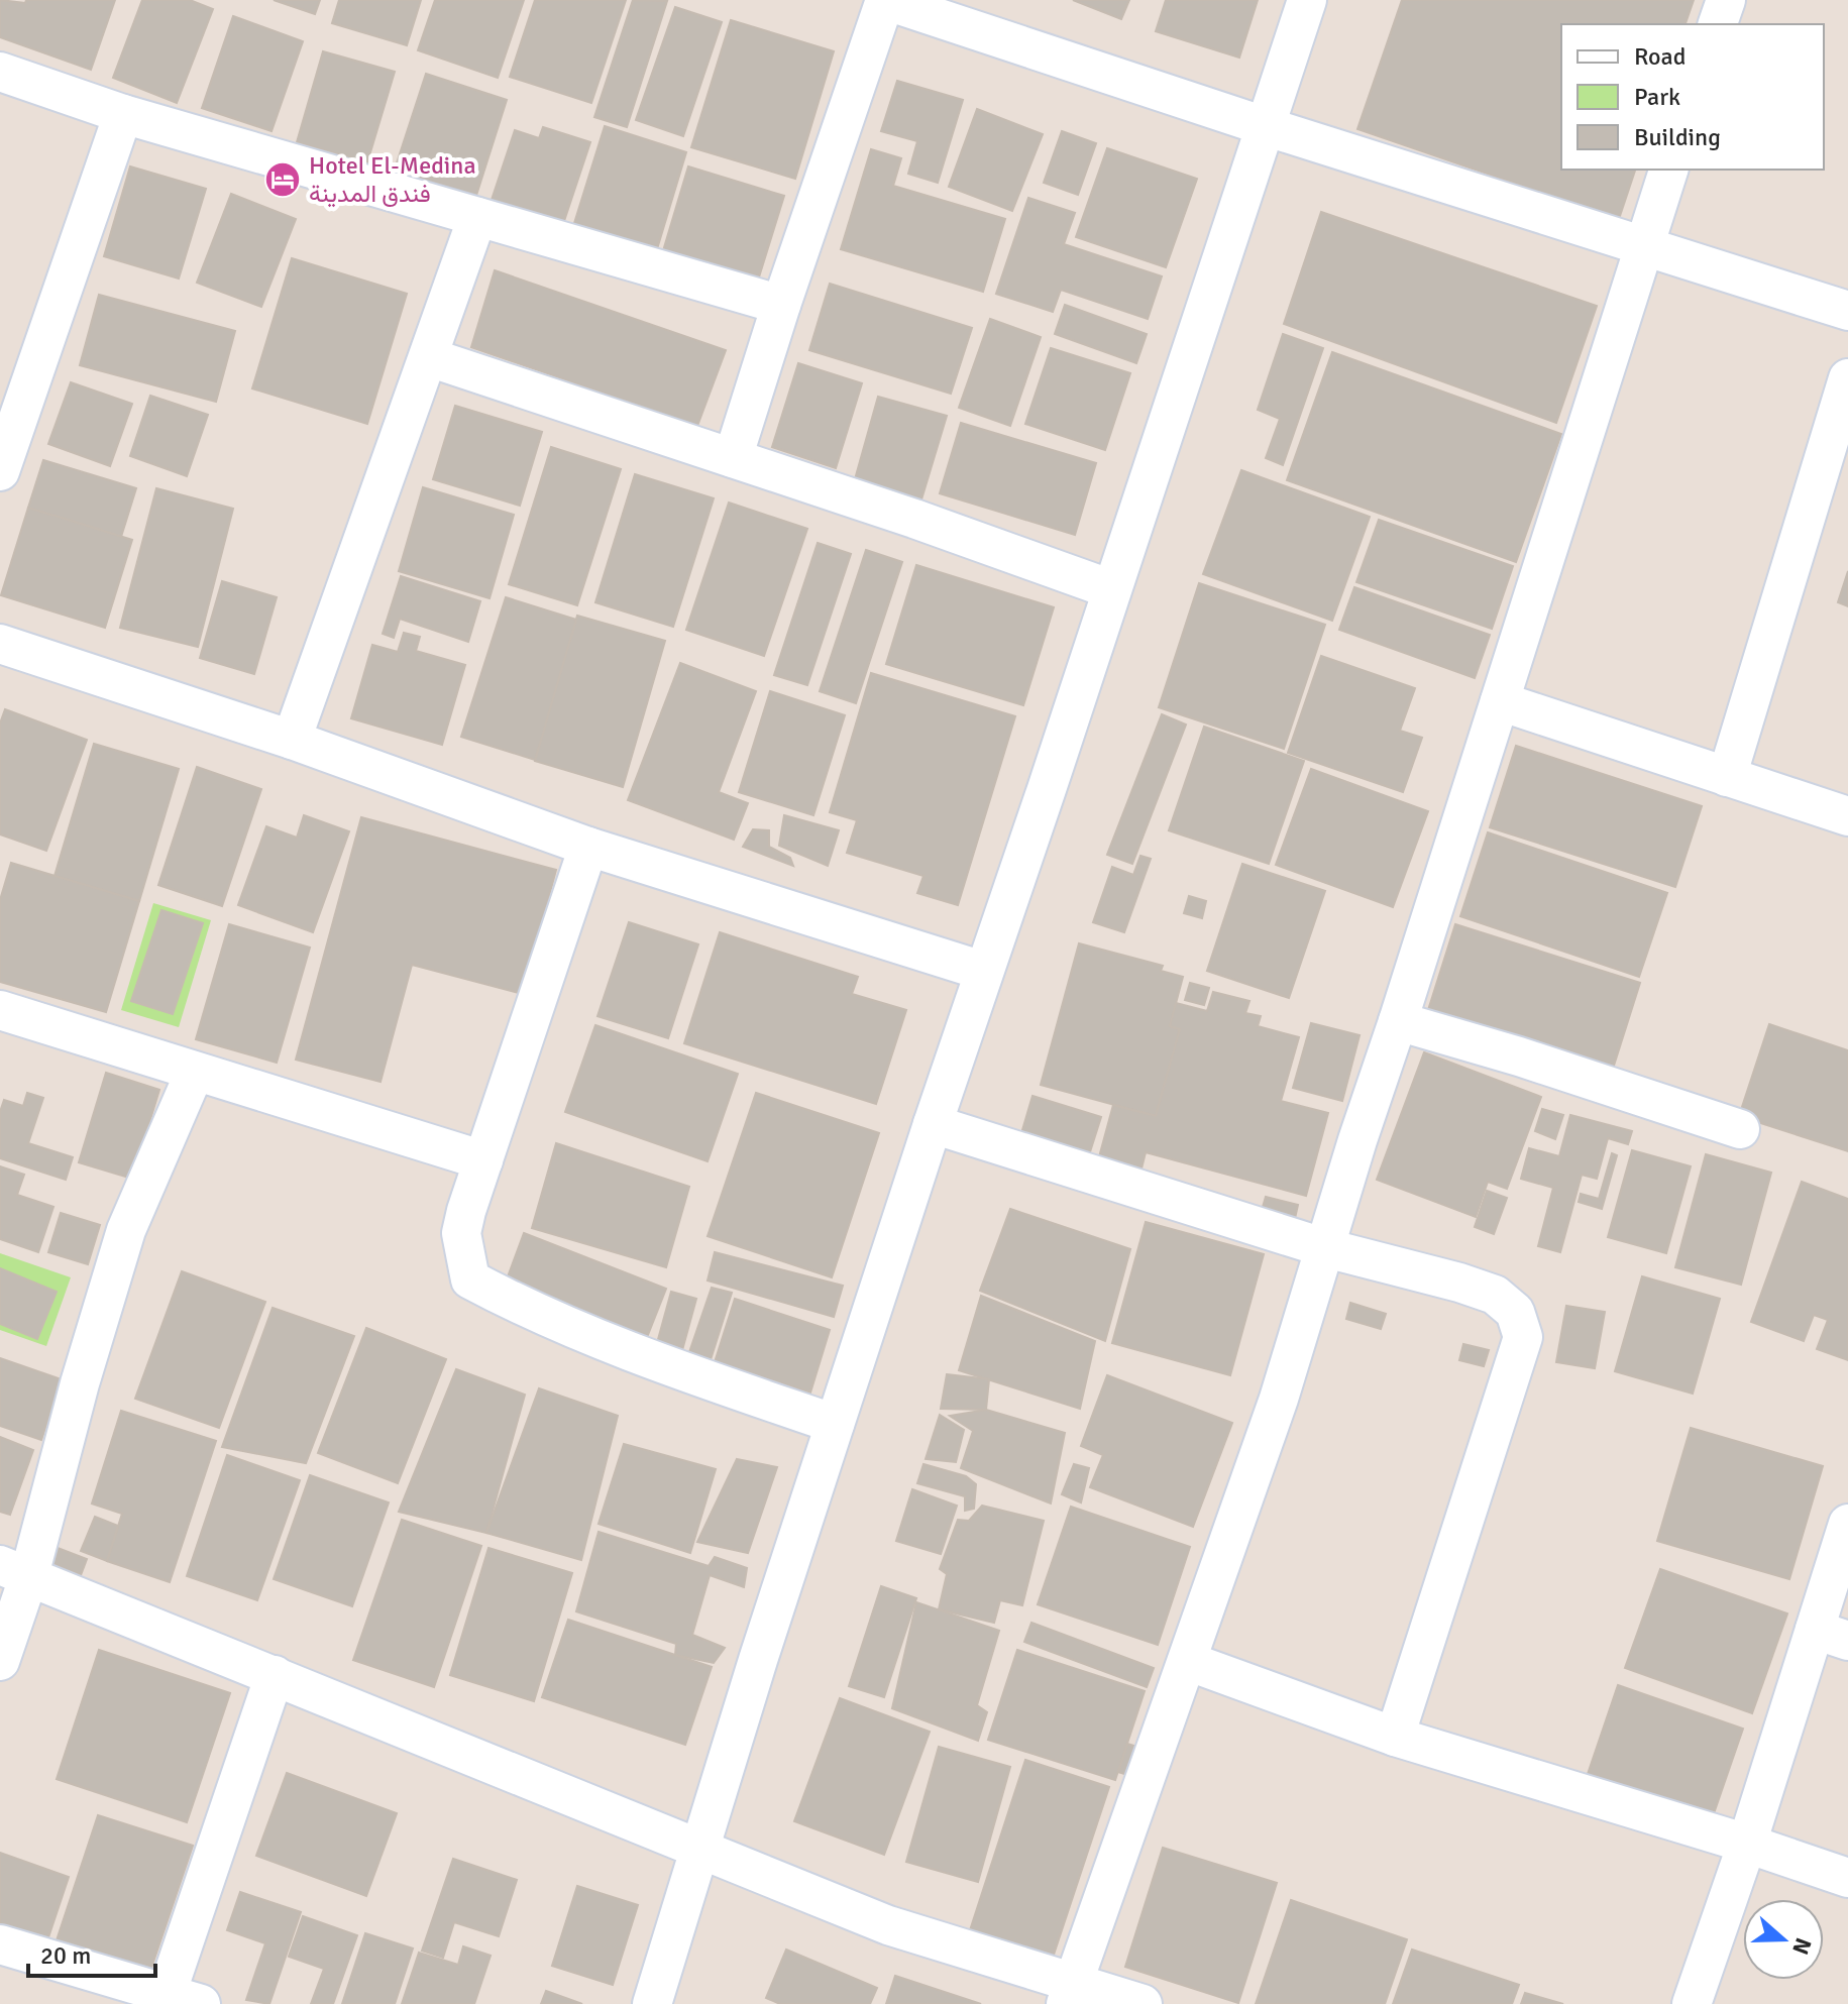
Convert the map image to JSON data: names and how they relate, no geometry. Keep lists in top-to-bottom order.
{
  "places": {
    "hotel": ["Hotel El-Medina فندق المدينة"]
  },
  "legend": ["Road", "Park", "Building"],
  "scale_bar": "20 m",
  "north": "right"
}
